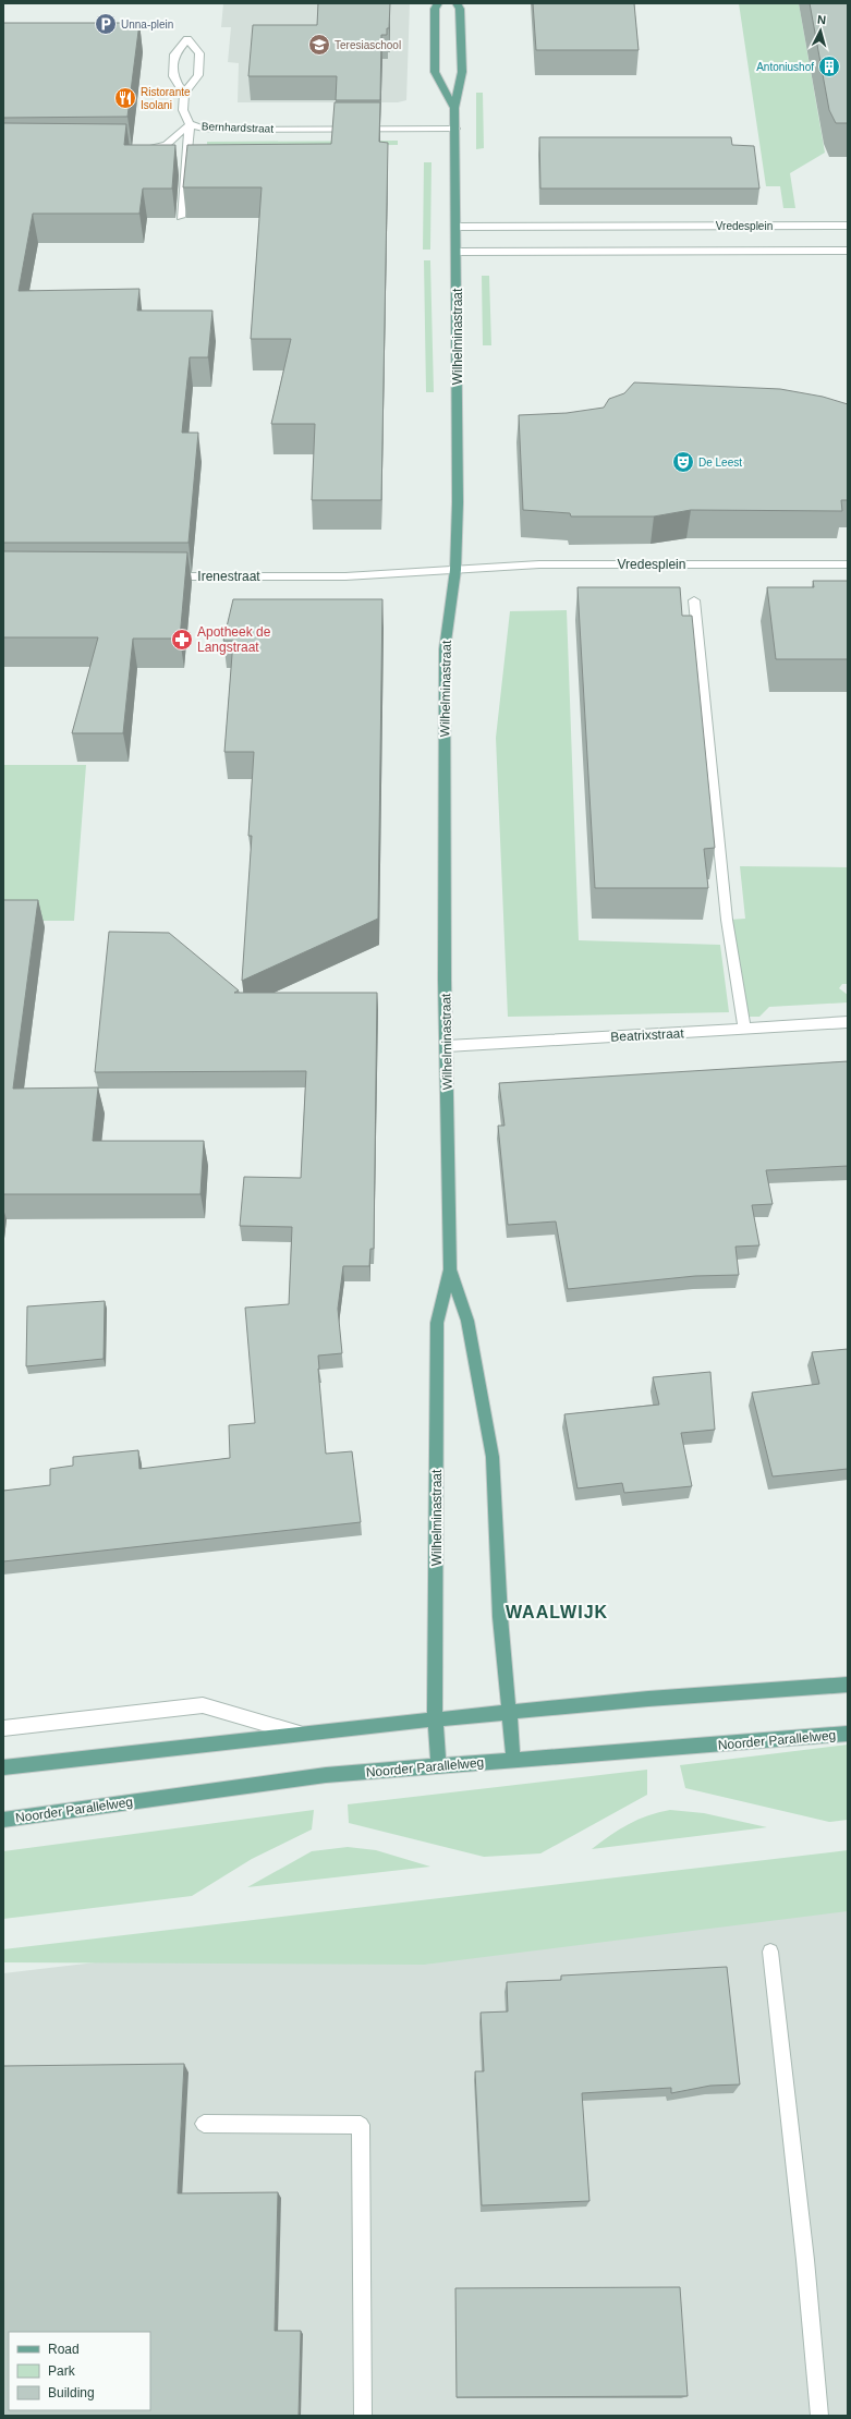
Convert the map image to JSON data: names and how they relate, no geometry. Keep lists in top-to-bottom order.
{
  "streets": {
    "main road": ["Wilhelminastraat", "Noorder Parallelweg"],
    "street": [
      "Bernhardstraat",
      "Vredesplein",
      "Irenestraat",
      "Beatrixstraat"
    ]
  },
  "crossings": [
    ["Bernhardstraat", "Wilhelminastraat"],
    ["Vredesplein", "Wilhelminastraat"],
    ["Vredesplein", "Irenestraat"],
    ["Wilhelminastraat", "Irenestraat"],
    ["Wilhelminastraat", "Beatrixstraat"],
    ["Wilhelminastraat", "Noorder Parallelweg"]
  ],
  "districts": ["WAALWIJK"],
  "places": {
    "parking": ["Unna-plein"],
    "school or university": ["Teresiaschool"],
    "building": ["Antoniushof"],
    "restaurant": ["Ristorante Isolani"],
    "theatre": ["De Leest"],
    "pharmacy": ["Apotheek de Langstraat"]
  },
  "legend": ["Road", "Park", "Building"],
  "north": "top"
}
